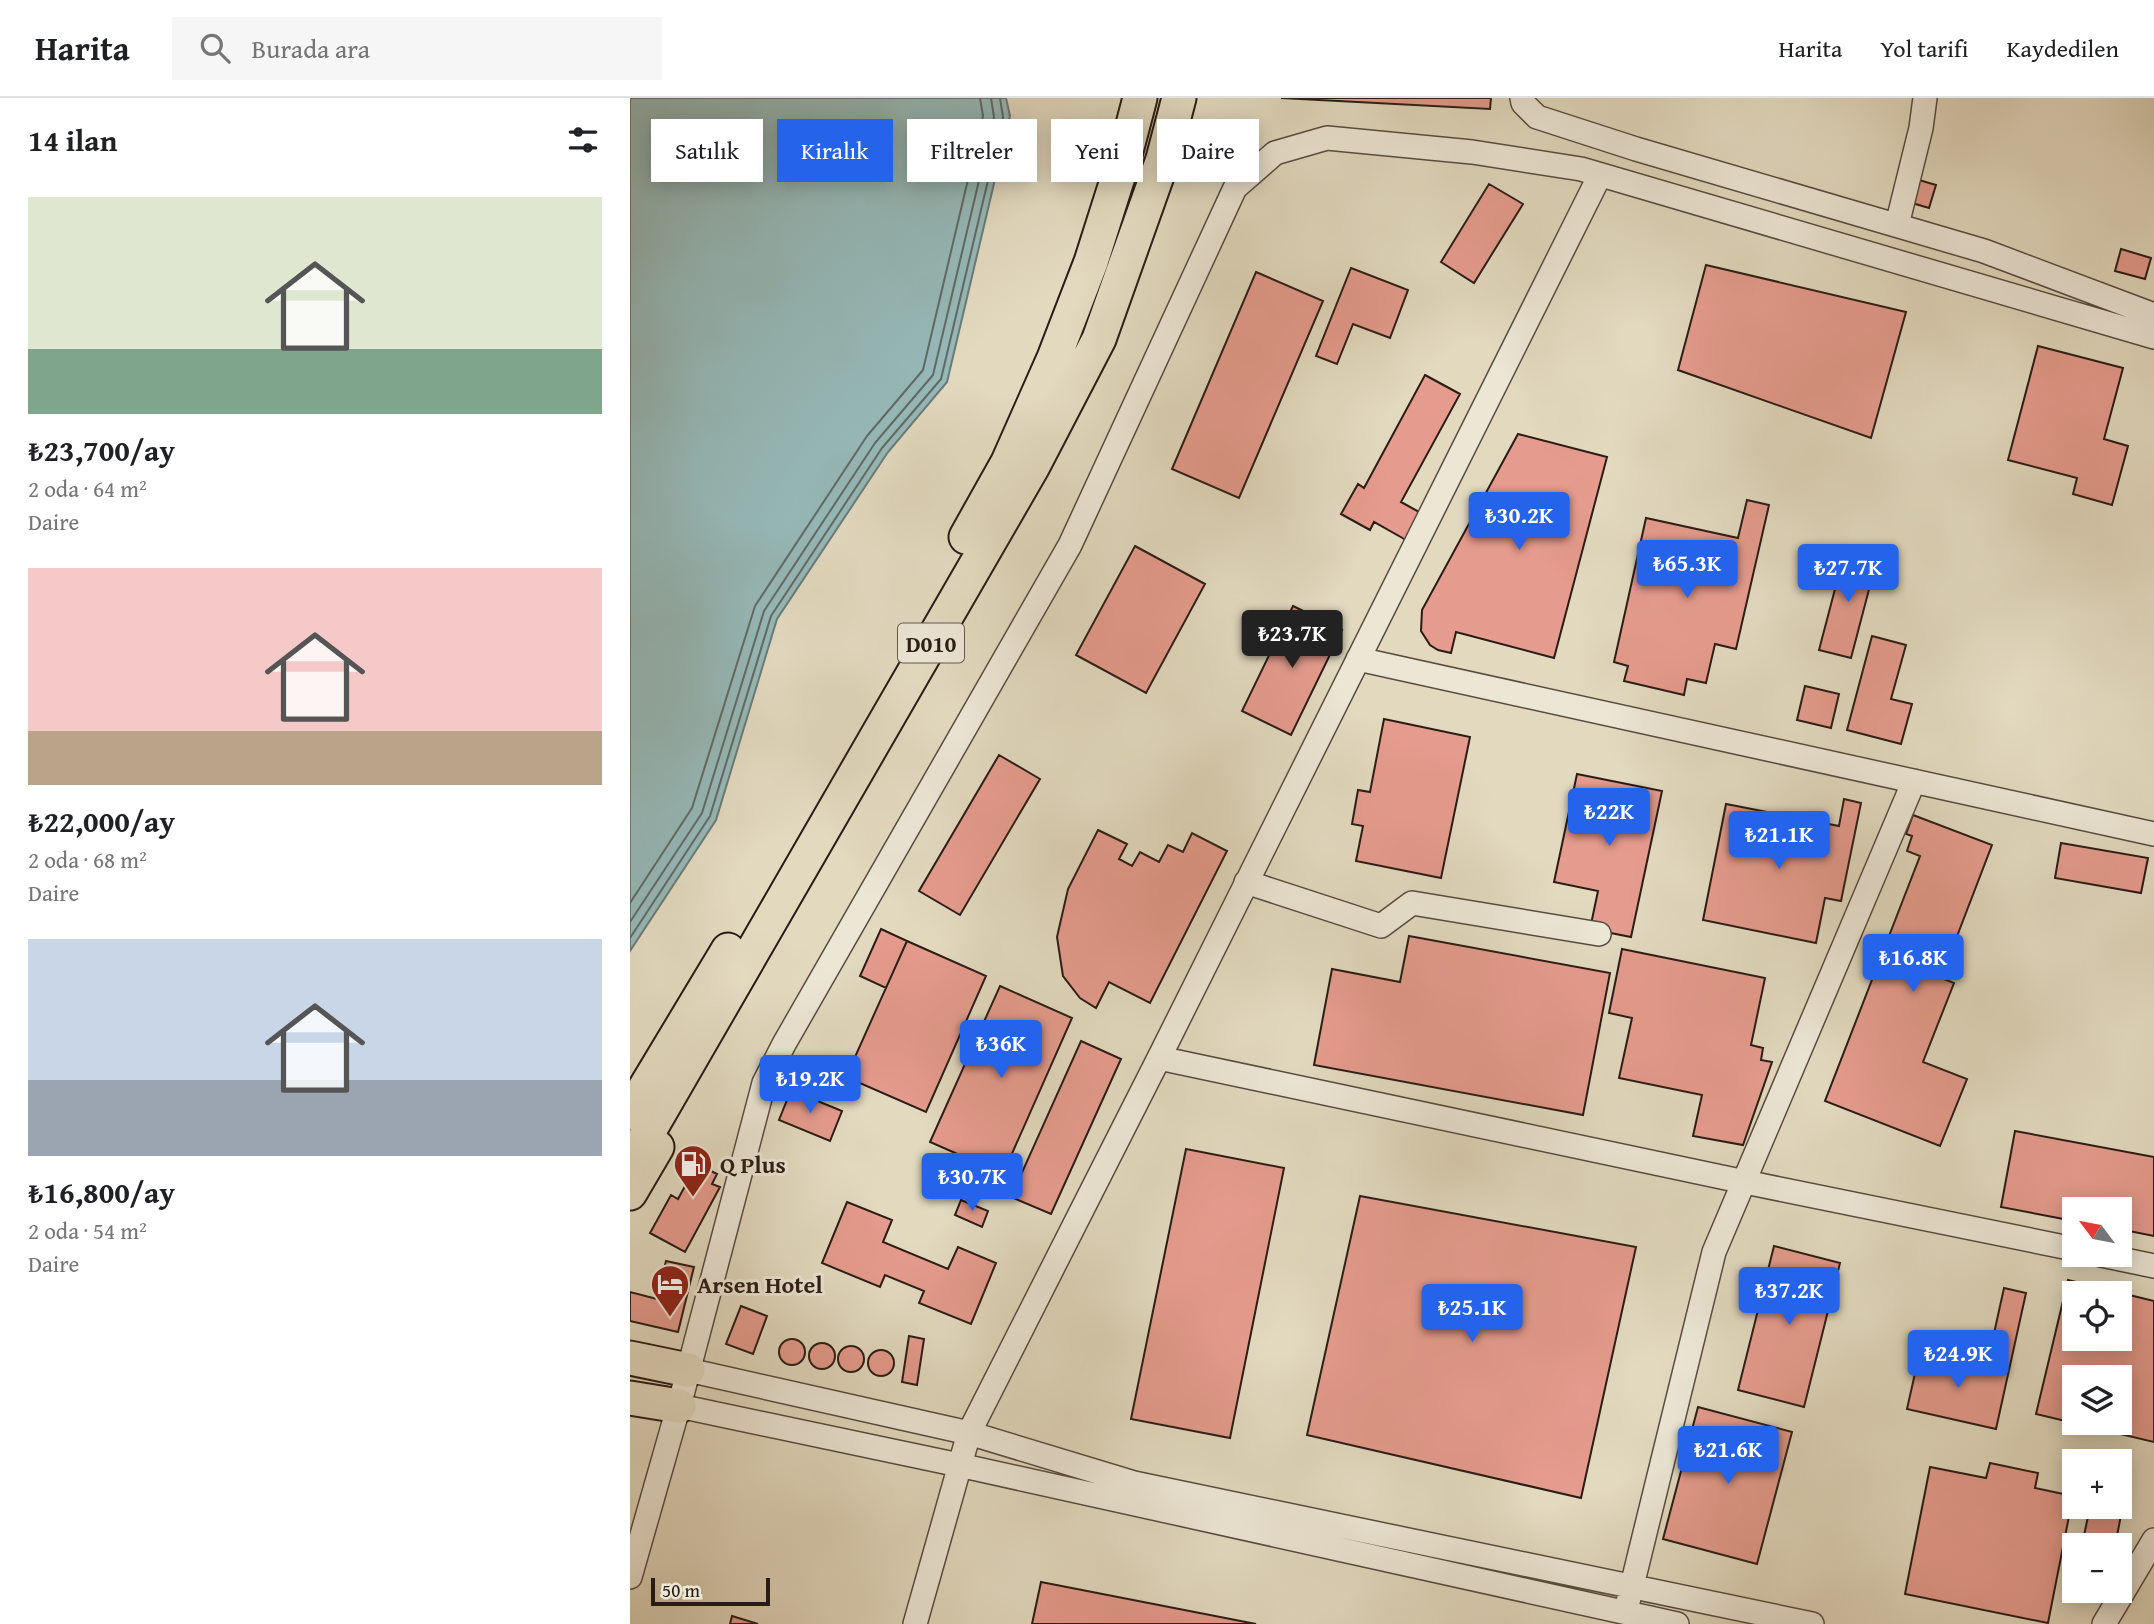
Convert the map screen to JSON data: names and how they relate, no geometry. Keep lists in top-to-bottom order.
{
  "streets": {
    "highway": ["D010"]
  },
  "places": {
    "fuel station": ["Q Plus"],
    "hotel": ["Arsen Hotel"]
  },
  "scale_bar": "50 m",
  "north": "top left",
  "page": {
    "header": "Harita",
    "search": "Burada ara",
    "nav": ["Harita", "Yol tarifi", "Kaydedilen"],
    "heading": "14 ilan",
    "chip": [
      "Satılık",
      "Kiralık",
      "Filtreler",
      "Yeni",
      "Daire"
    ],
    "list": [
      {
        "name": "₺23,700/ay",
        "note": "2 oda · 64 m² · Daire"
      },
      {
        "name": "₺22,000/ay",
        "note": "2 oda · 68 m² · Daire"
      },
      {
        "name": "₺16,800/ay",
        "note": "2 oda · 54 m² · Daire"
      }
    ],
    "price": [
      "₺30.2K",
      "₺65.3K",
      "₺27.7K",
      "₺23.7K",
      "₺22K",
      "₺21.1K",
      "₺16.8K",
      "₺36K",
      "₺19.2K",
      "₺30.7K",
      "₺37.2K",
      "₺25.1K",
      "₺24.9K",
      "₺21.6K"
    ],
    "map_buttons": ["+", "−"],
    "scale": "50 m"
  }
}
